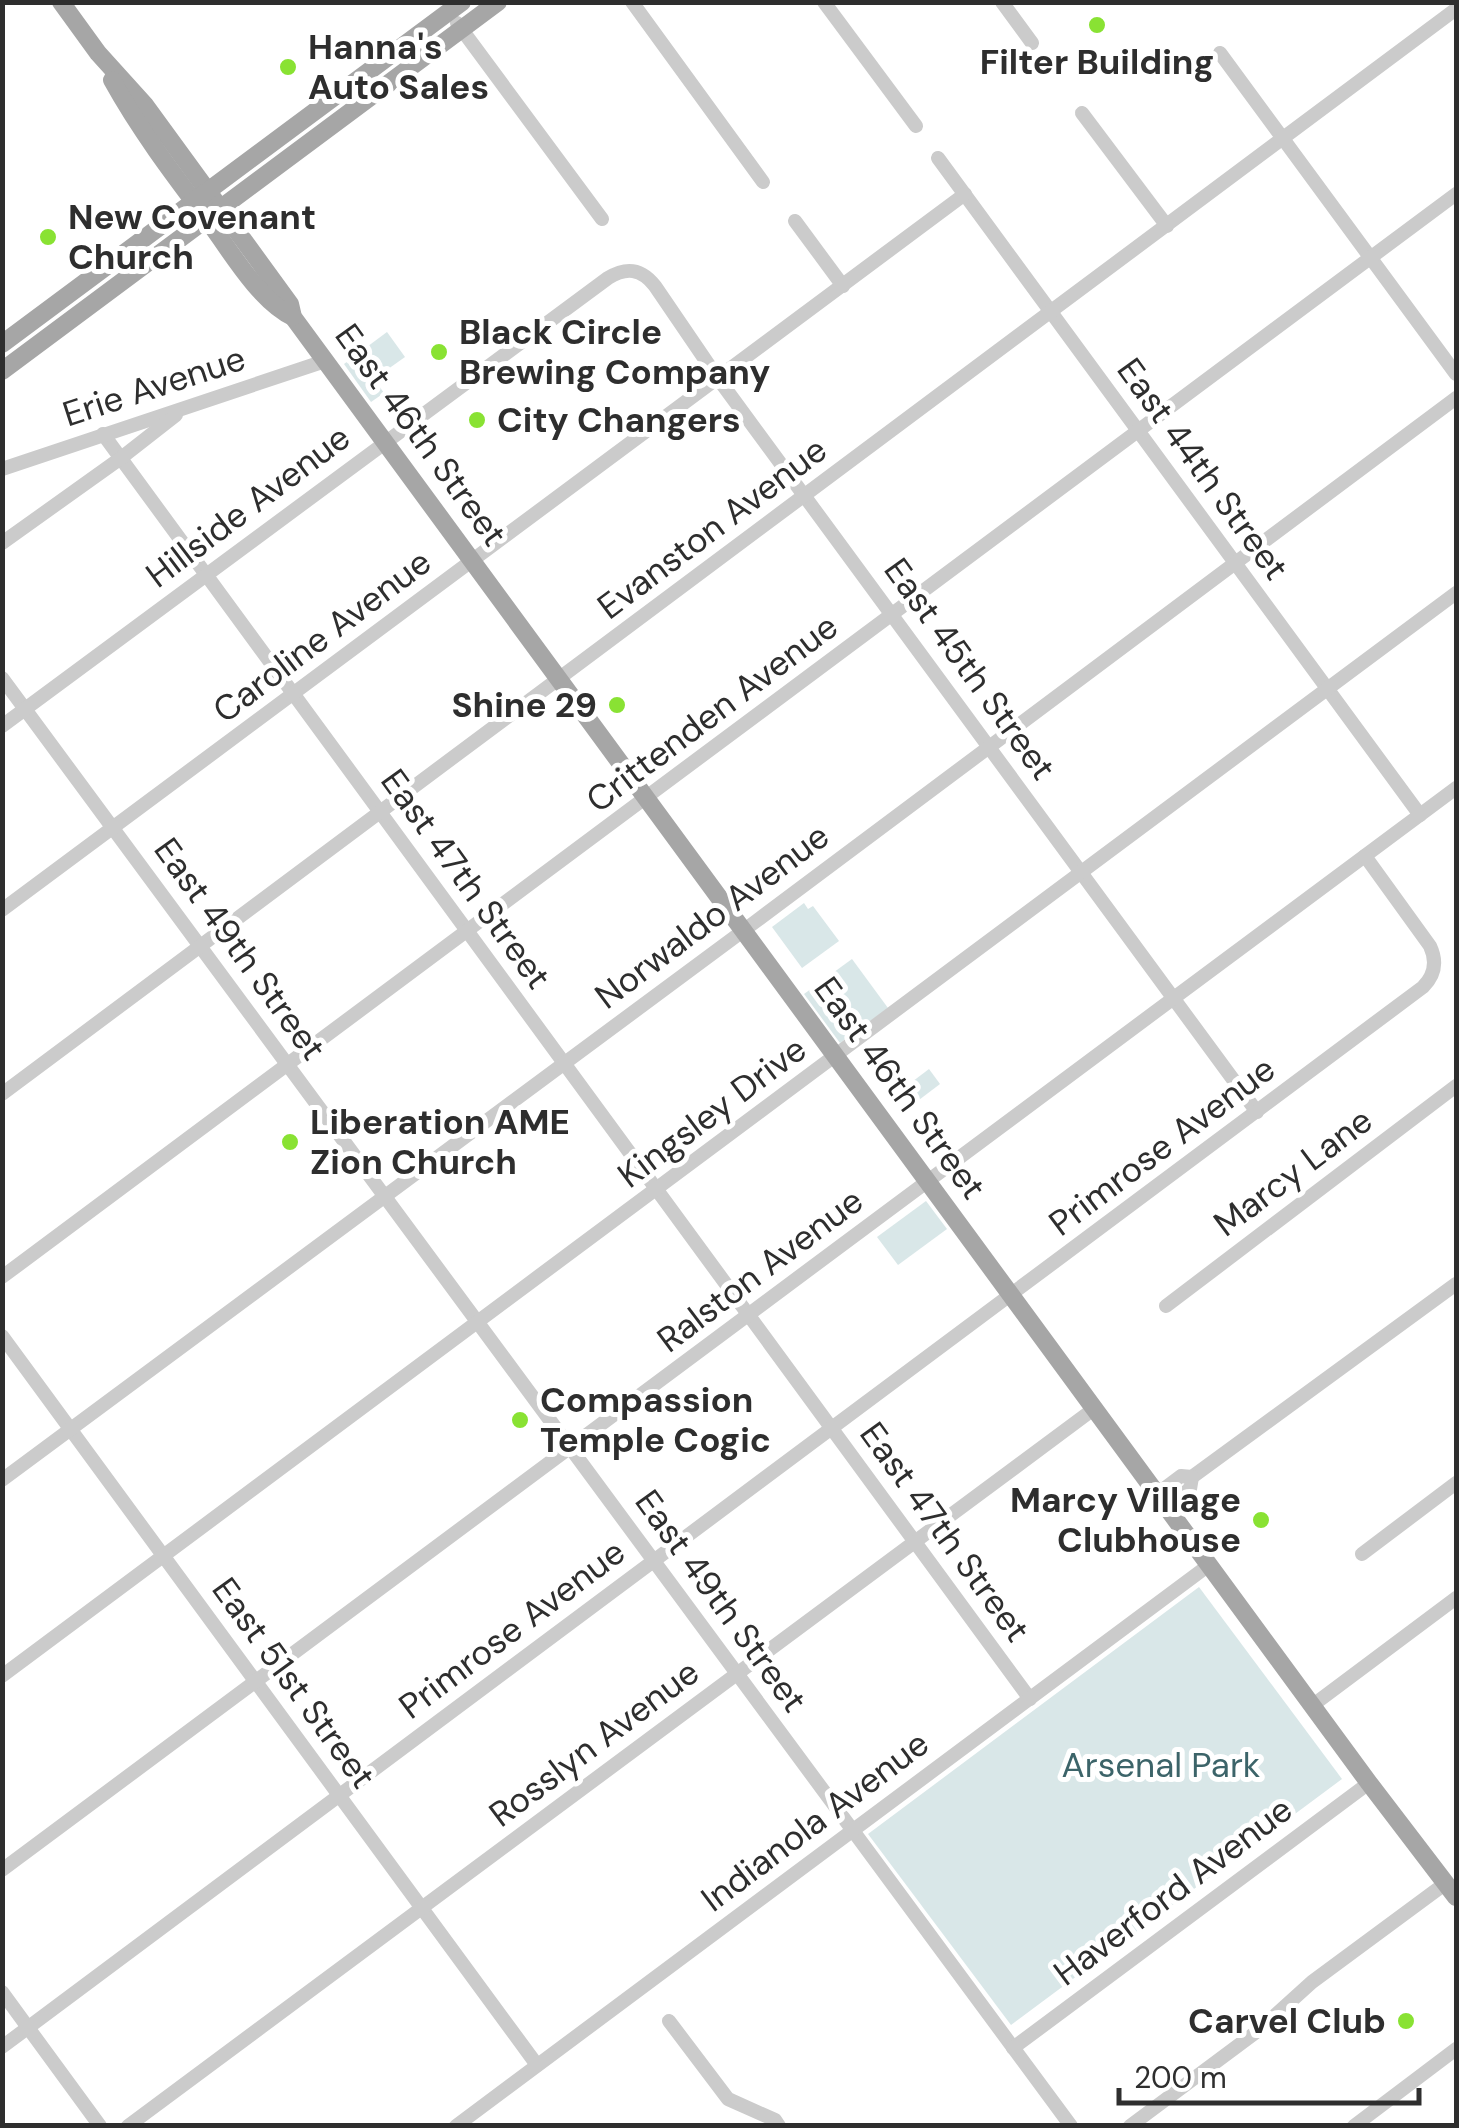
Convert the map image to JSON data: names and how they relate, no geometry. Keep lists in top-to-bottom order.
{
  "streets": {
    "main road": ["East 46th Street"],
    "street": [
      "Erie Avenue",
      "East 44th Street",
      "Hillside Avenue",
      "Evanston Avenue",
      "Caroline Avenue",
      "East 45th Street",
      "Crittenden Avenue",
      "East 47th Street",
      "Norwaldo Avenue",
      "East 49th Street",
      "Kingsley Drive",
      "Primrose Avenue",
      "Marcy Lane",
      "Ralston Avenue",
      "East 51st Street",
      "Rosslyn Avenue",
      "Indianola Avenue",
      "Haverford Avenue"
    ]
  },
  "crossings": [
    ["Erie Avenue", "East 46th Street"],
    ["Erie Avenue", "East 47th Street"],
    ["East 46th Street", "Hillside Avenue"],
    ["East 46th Street", "Evanston Avenue"],
    ["East 46th Street", "Caroline Avenue"],
    ["East 46th Street", "Crittenden Avenue"],
    ["East 46th Street", "Norwaldo Avenue"],
    ["East 46th Street", "Kingsley Drive"],
    ["East 46th Street", "Primrose Avenue"],
    ["East 46th Street", "Ralston Avenue"],
    ["East 46th Street", "Rosslyn Avenue"],
    ["East 46th Street", "Indianola Avenue"],
    ["East 46th Street", "Haverford Avenue"],
    ["East 44th Street", "Evanston Avenue"],
    ["East 44th Street", "Caroline Avenue"],
    ["East 44th Street", "Crittenden Avenue"],
    ["East 44th Street", "Norwaldo Avenue"],
    ["East 44th Street", "Kingsley Drive"],
    ["East 44th Street", "Ralston Avenue"],
    ["Hillside Avenue", "East 45th Street"],
    ["Hillside Avenue", "East 47th Street"],
    ["Hillside Avenue", "East 49th Street"],
    ["Evanston Avenue", "East 45th Street"],
    ["Evanston Avenue", "East 47th Street"],
    ["Evanston Avenue", "East 49th Street"],
    ["Caroline Avenue", "East 45th Street"],
    ["Caroline Avenue", "East 47th Street"],
    ["Caroline Avenue", "East 49th Street"],
    ["East 45th Street", "Crittenden Avenue"],
    ["East 45th Street", "Norwaldo Avenue"],
    ["East 45th Street", "Kingsley Drive"],
    ["East 45th Street", "Primrose Avenue"],
    ["East 45th Street", "Ralston Avenue"],
    ["Crittenden Avenue", "East 47th Street"],
    ["Crittenden Avenue", "East 49th Street"],
    ["East 47th Street", "Norwaldo Avenue"],
    ["East 47th Street", "Kingsley Drive"],
    ["East 47th Street", "Primrose Avenue"],
    ["East 47th Street", "Ralston Avenue"],
    ["East 47th Street", "Rosslyn Avenue"],
    ["East 47th Street", "Indianola Avenue"],
    ["Norwaldo Avenue", "East 49th Street"],
    ["Norwaldo Avenue", "East 51st Street"],
    ["East 49th Street", "Kingsley Drive"],
    ["East 49th Street", "Primrose Avenue"],
    ["East 49th Street", "Ralston Avenue"],
    ["East 49th Street", "Rosslyn Avenue"],
    ["East 49th Street", "Indianola Avenue"],
    ["East 49th Street", "Haverford Avenue"],
    ["Kingsley Drive", "East 51st Street"],
    ["Primrose Avenue", "Ralston Avenue"],
    ["Primrose Avenue", "East 51st Street"],
    ["Ralston Avenue", "East 51st Street"],
    ["East 51st Street", "Rosslyn Avenue"],
    ["East 51st Street", "Indianola Avenue"]
  ],
  "parks": ["Arsenal Park"],
  "places": [
    "Filter Building",
    "Hanna's Auto Sales",
    "New Covenant Church",
    "Black Circle Brewing Company",
    "City Changers",
    "Shine 29",
    "Liberation AME Zion Church",
    "Compassion Temple Cogic",
    "Marcy Village Clubhouse",
    "Carvel Club"
  ],
  "scale_bar": "200 m"
}
